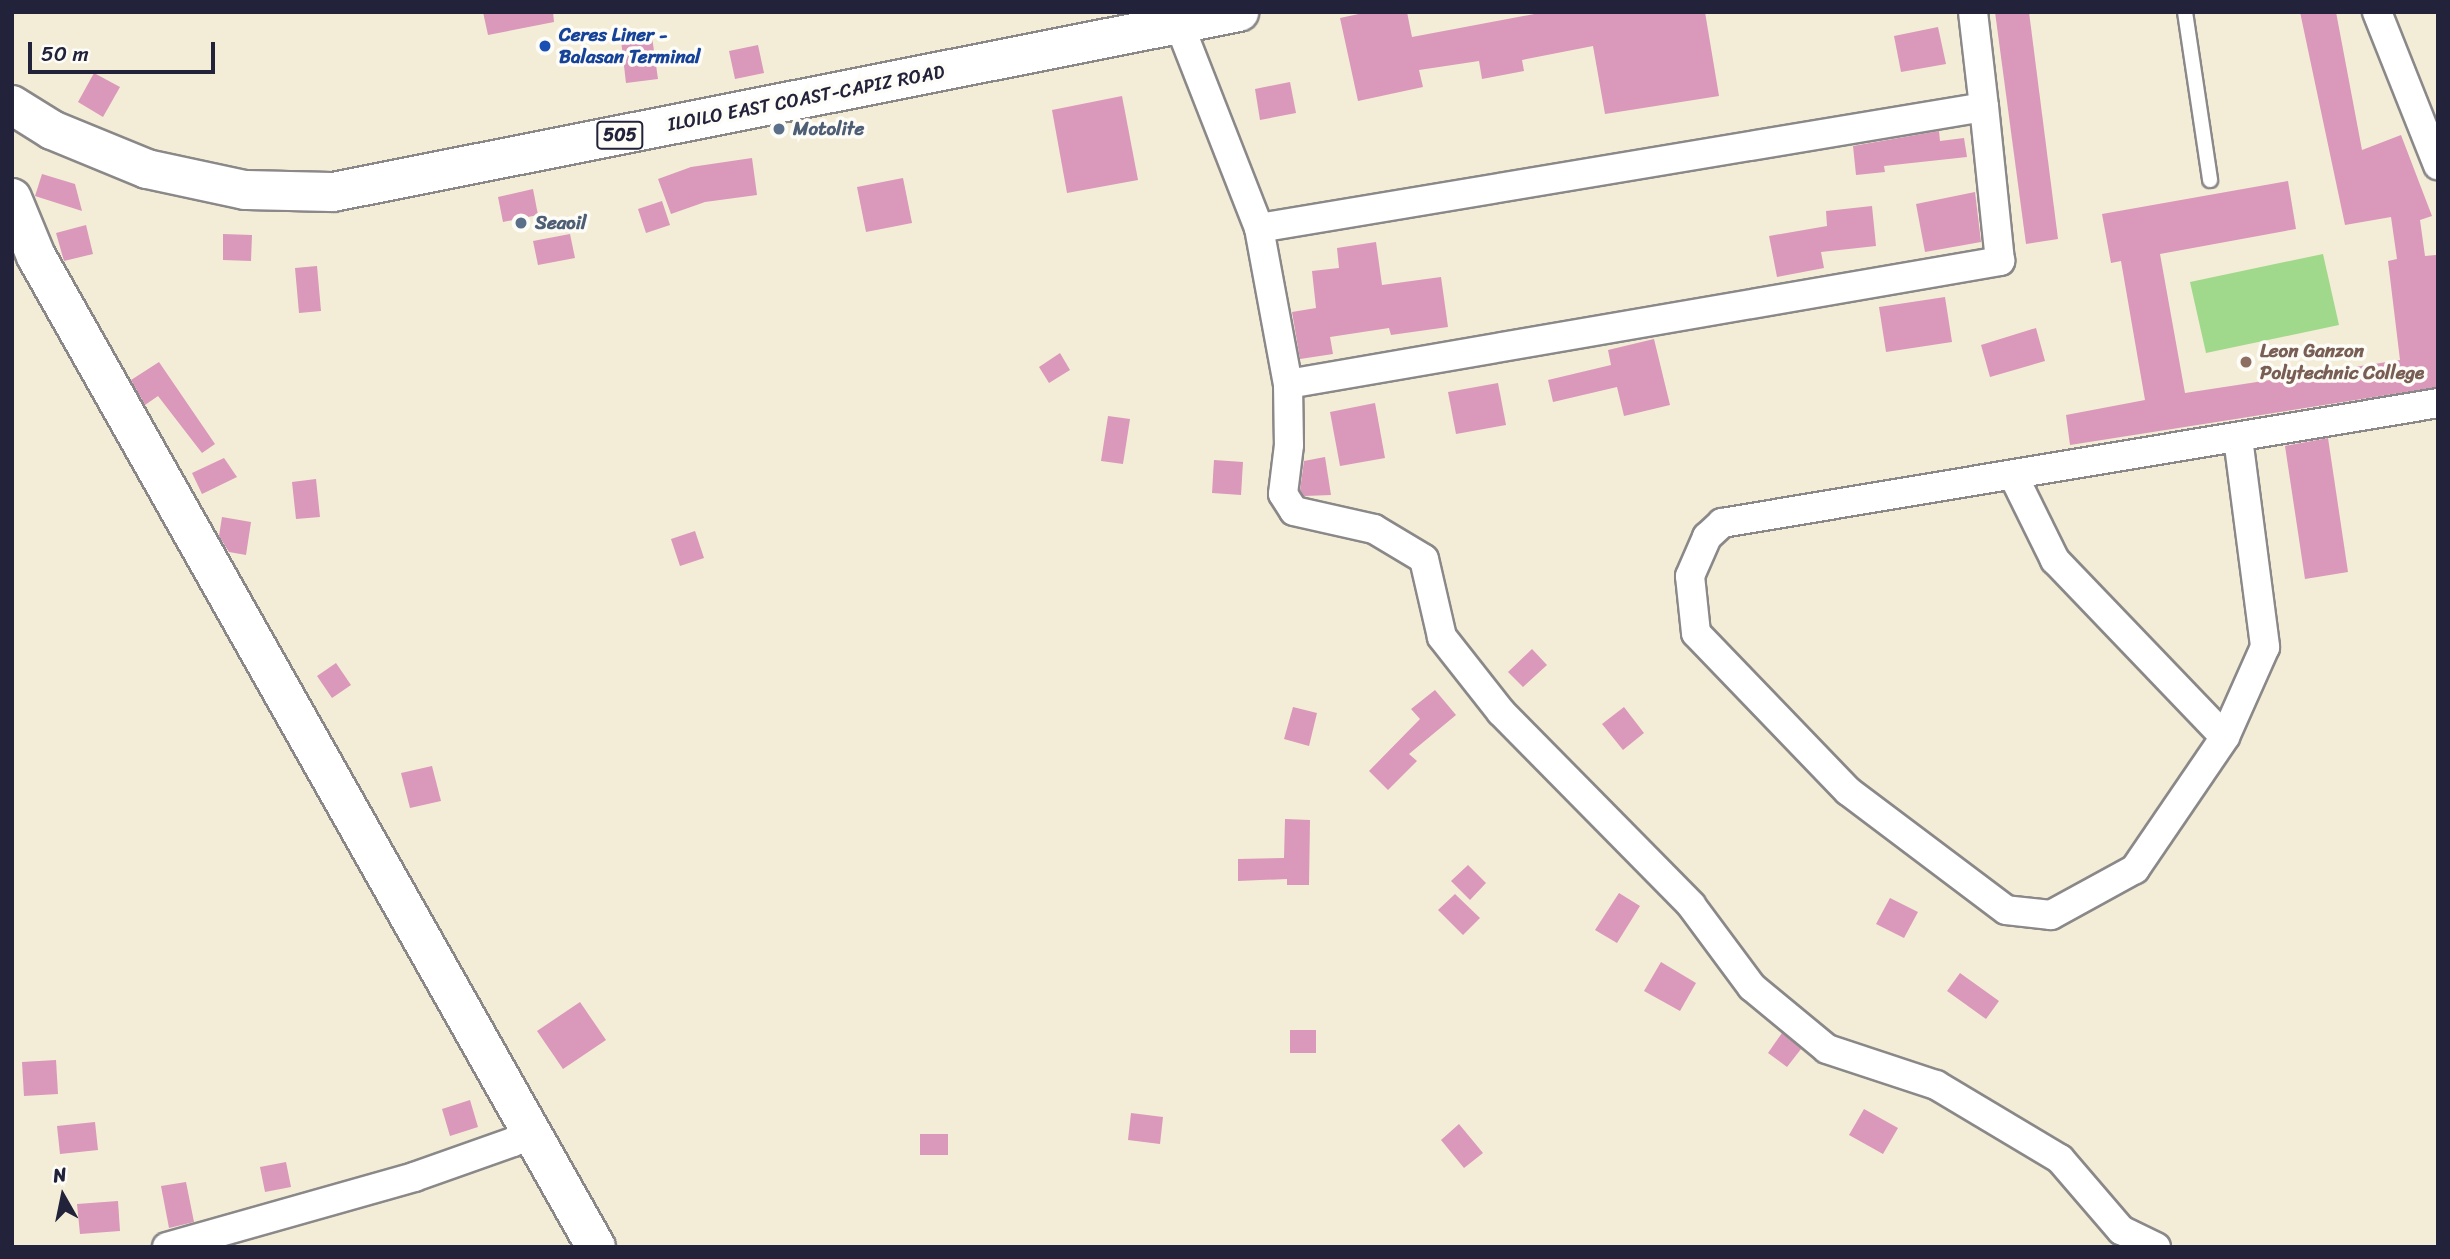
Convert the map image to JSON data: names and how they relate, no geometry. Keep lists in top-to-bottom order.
{
  "streets": {
    "main road": ["ILOILO EAST COAST-CAPIZ ROAD", "505"]
  },
  "places": [
    "Ceres Liner - Balasan Terminal",
    "Motolite",
    "Seaoil",
    "Leon Ganzon Polytechnic College"
  ],
  "scale_bar": "50 m",
  "north": "top"
}
